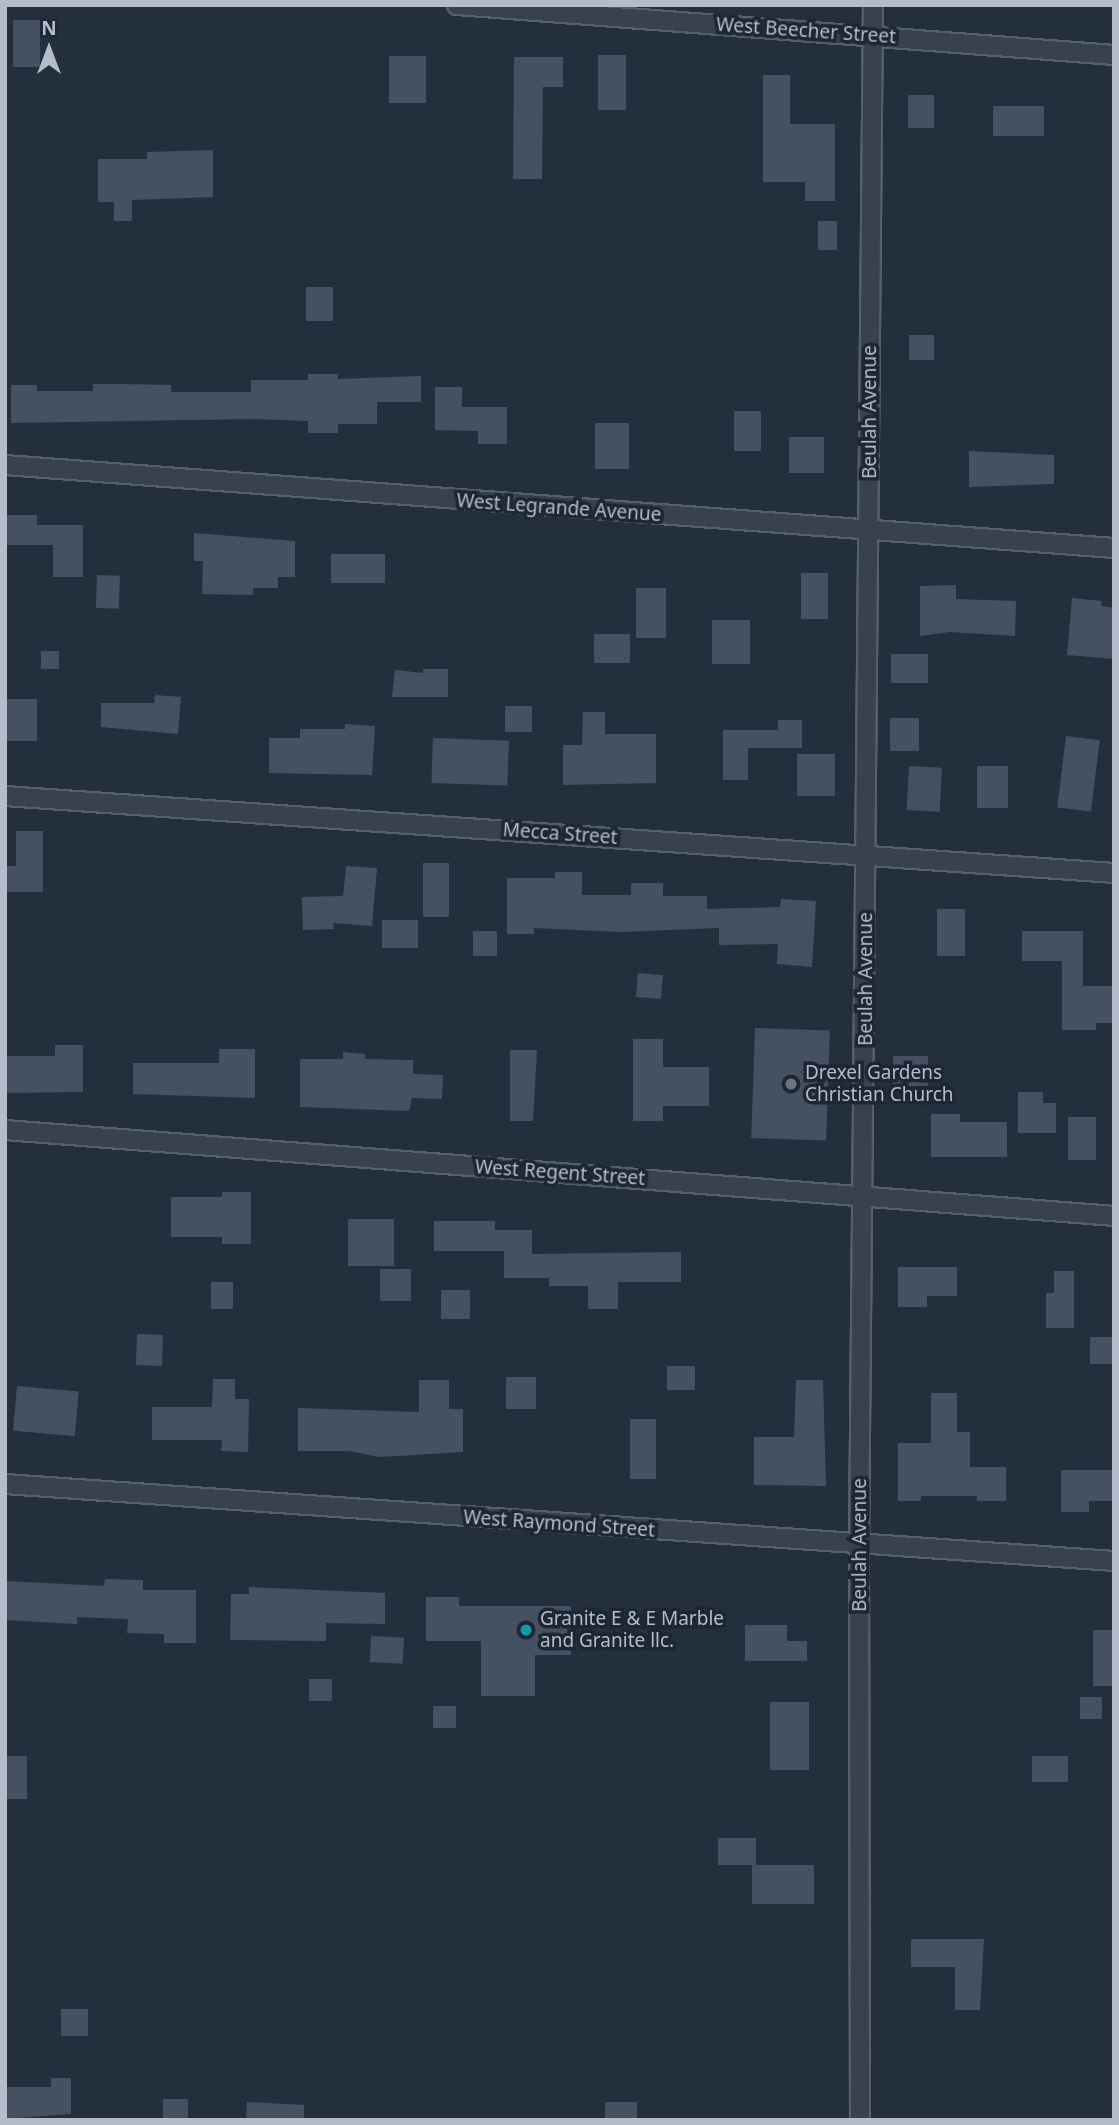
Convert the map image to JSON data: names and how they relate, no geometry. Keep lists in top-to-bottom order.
{
  "streets": {
    "street": [
      "West Beecher Street",
      "Beulah Avenue",
      "West Legrande Avenue",
      "Mecca Street",
      "West Regent Street",
      "West Raymond Street"
    ]
  },
  "crossings": [
    ["West Beecher Street", "Beulah Avenue"],
    ["Beulah Avenue", "West Legrande Avenue"],
    ["Beulah Avenue", "Mecca Street"],
    ["Beulah Avenue", "West Regent Street"],
    ["Beulah Avenue", "West Raymond Street"]
  ],
  "places": ["Drexel Gardens Christian Church", "Granite E & E Marble and Granite llc."],
  "north": "top"
}
